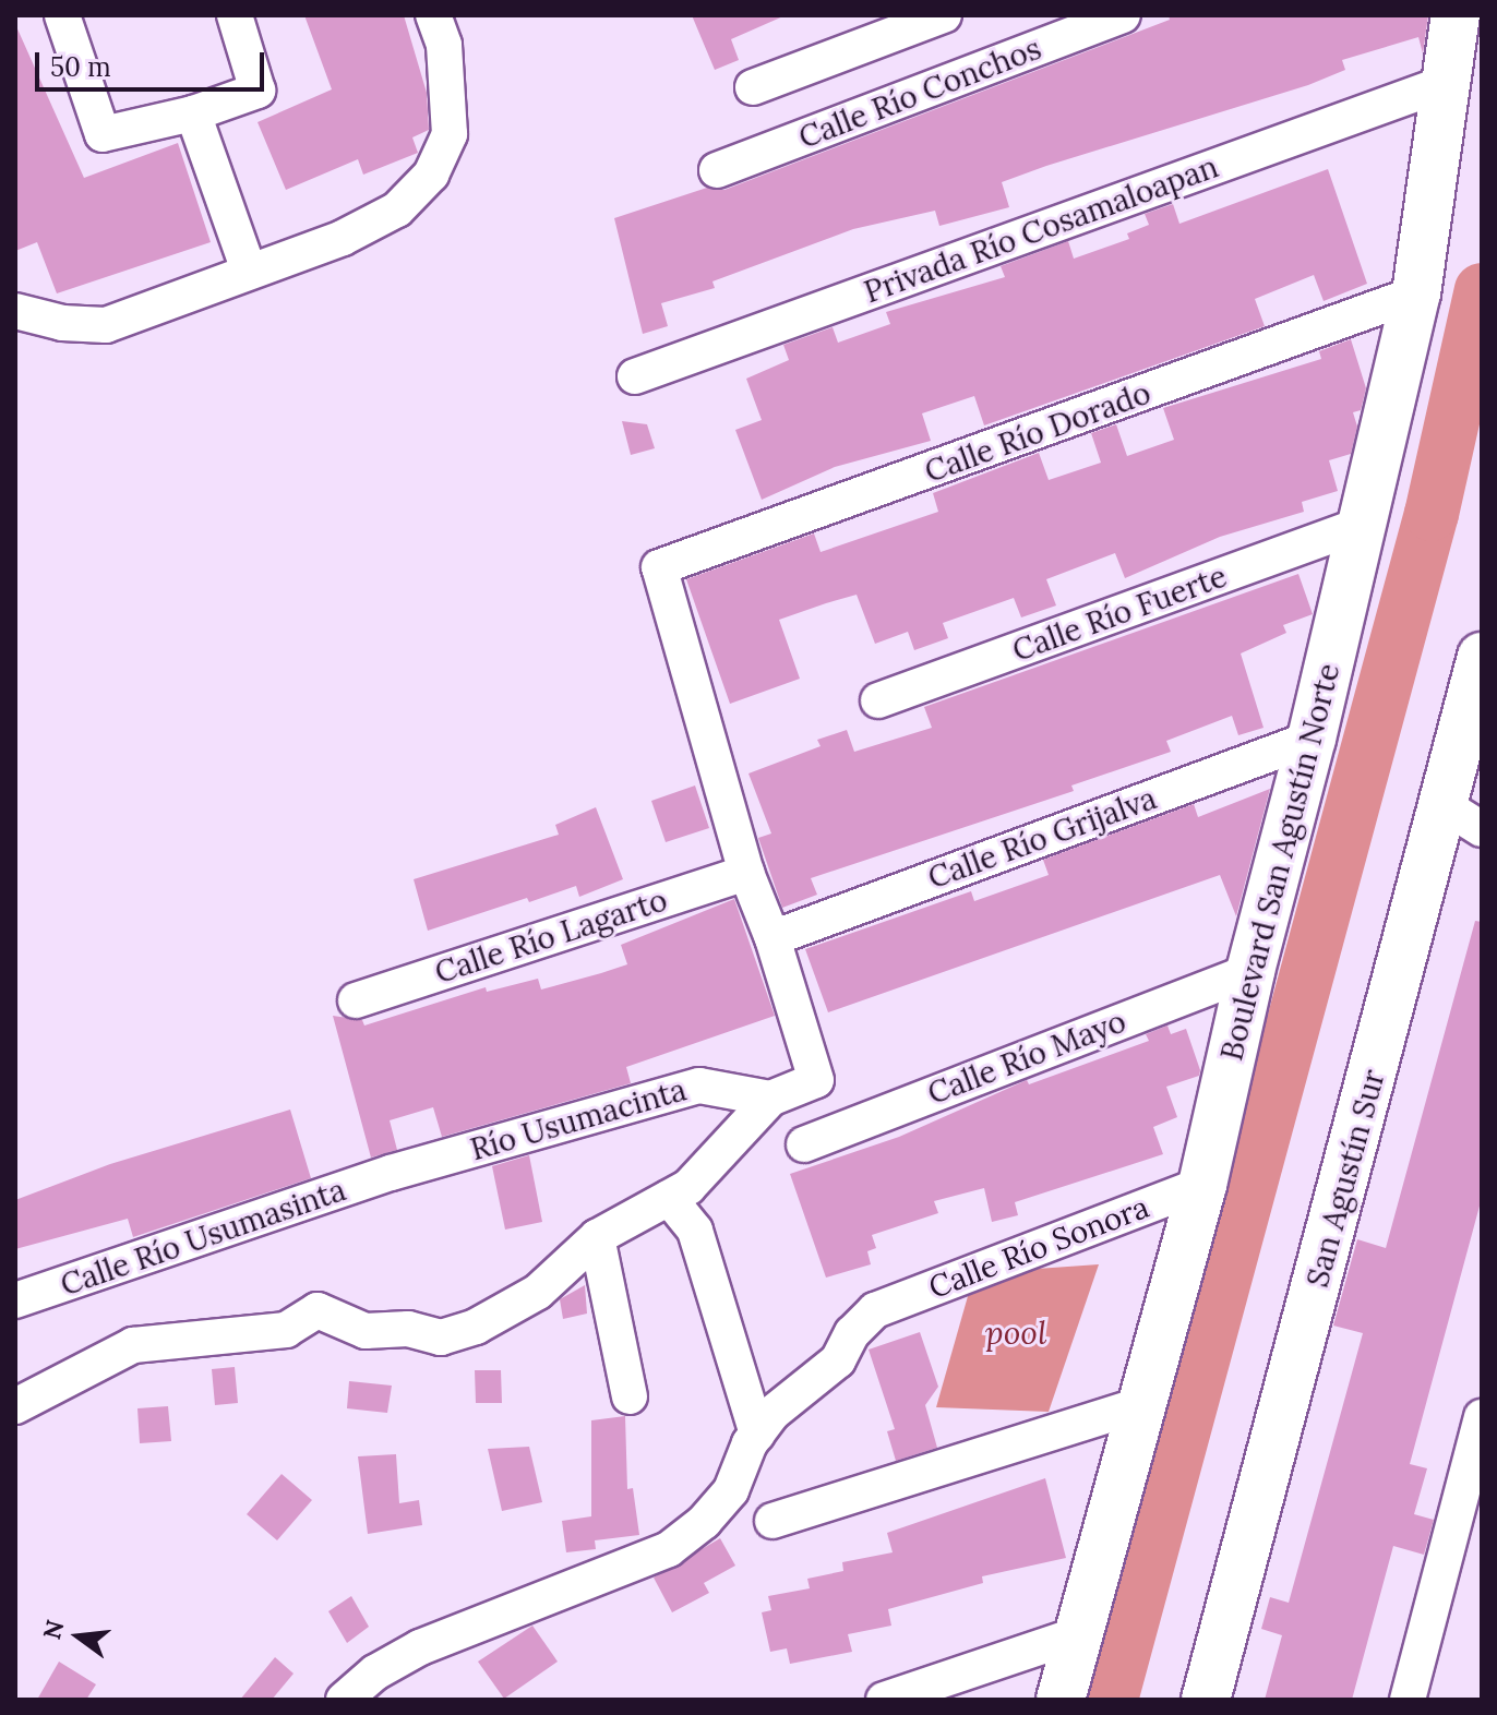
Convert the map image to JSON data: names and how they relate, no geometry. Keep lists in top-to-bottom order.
{
  "streets": {
    "main road": ["Boulevard San Agustín Norte", "San Agustín Sur"],
    "street": [
      "Calle Río Conchos",
      "Privada Río Cosamaloapan",
      "Calle Río Dorado",
      "Calle Río Fuerte",
      "Calle Río Grijalva",
      "Calle Río Lagarto",
      "Calle Río Mayo",
      "Río Usumacinta",
      "Calle Río Usumasinta",
      "Calle Río Sonora"
    ]
  },
  "crossings": [
    ["Privada Río Cosamaloapan", "Boulevard San Agustín Norte"],
    ["Calle Río Dorado", "Boulevard San Agustín Norte"],
    ["Calle Río Dorado", "Calle Río Lagarto"],
    ["Calle Río Fuerte", "Boulevard San Agustín Norte"],
    ["Calle Río Grijalva", "Boulevard San Agustín Norte"],
    ["Boulevard San Agustín Norte", "Calle Río Mayo"],
    ["Boulevard San Agustín Norte", "Calle Río Sonora"],
    ["Río Usumacinta", "Calle Río Usumasinta"]
  ],
  "water": ["pool"],
  "scale_bar": "50 m",
  "north": "left"
}
